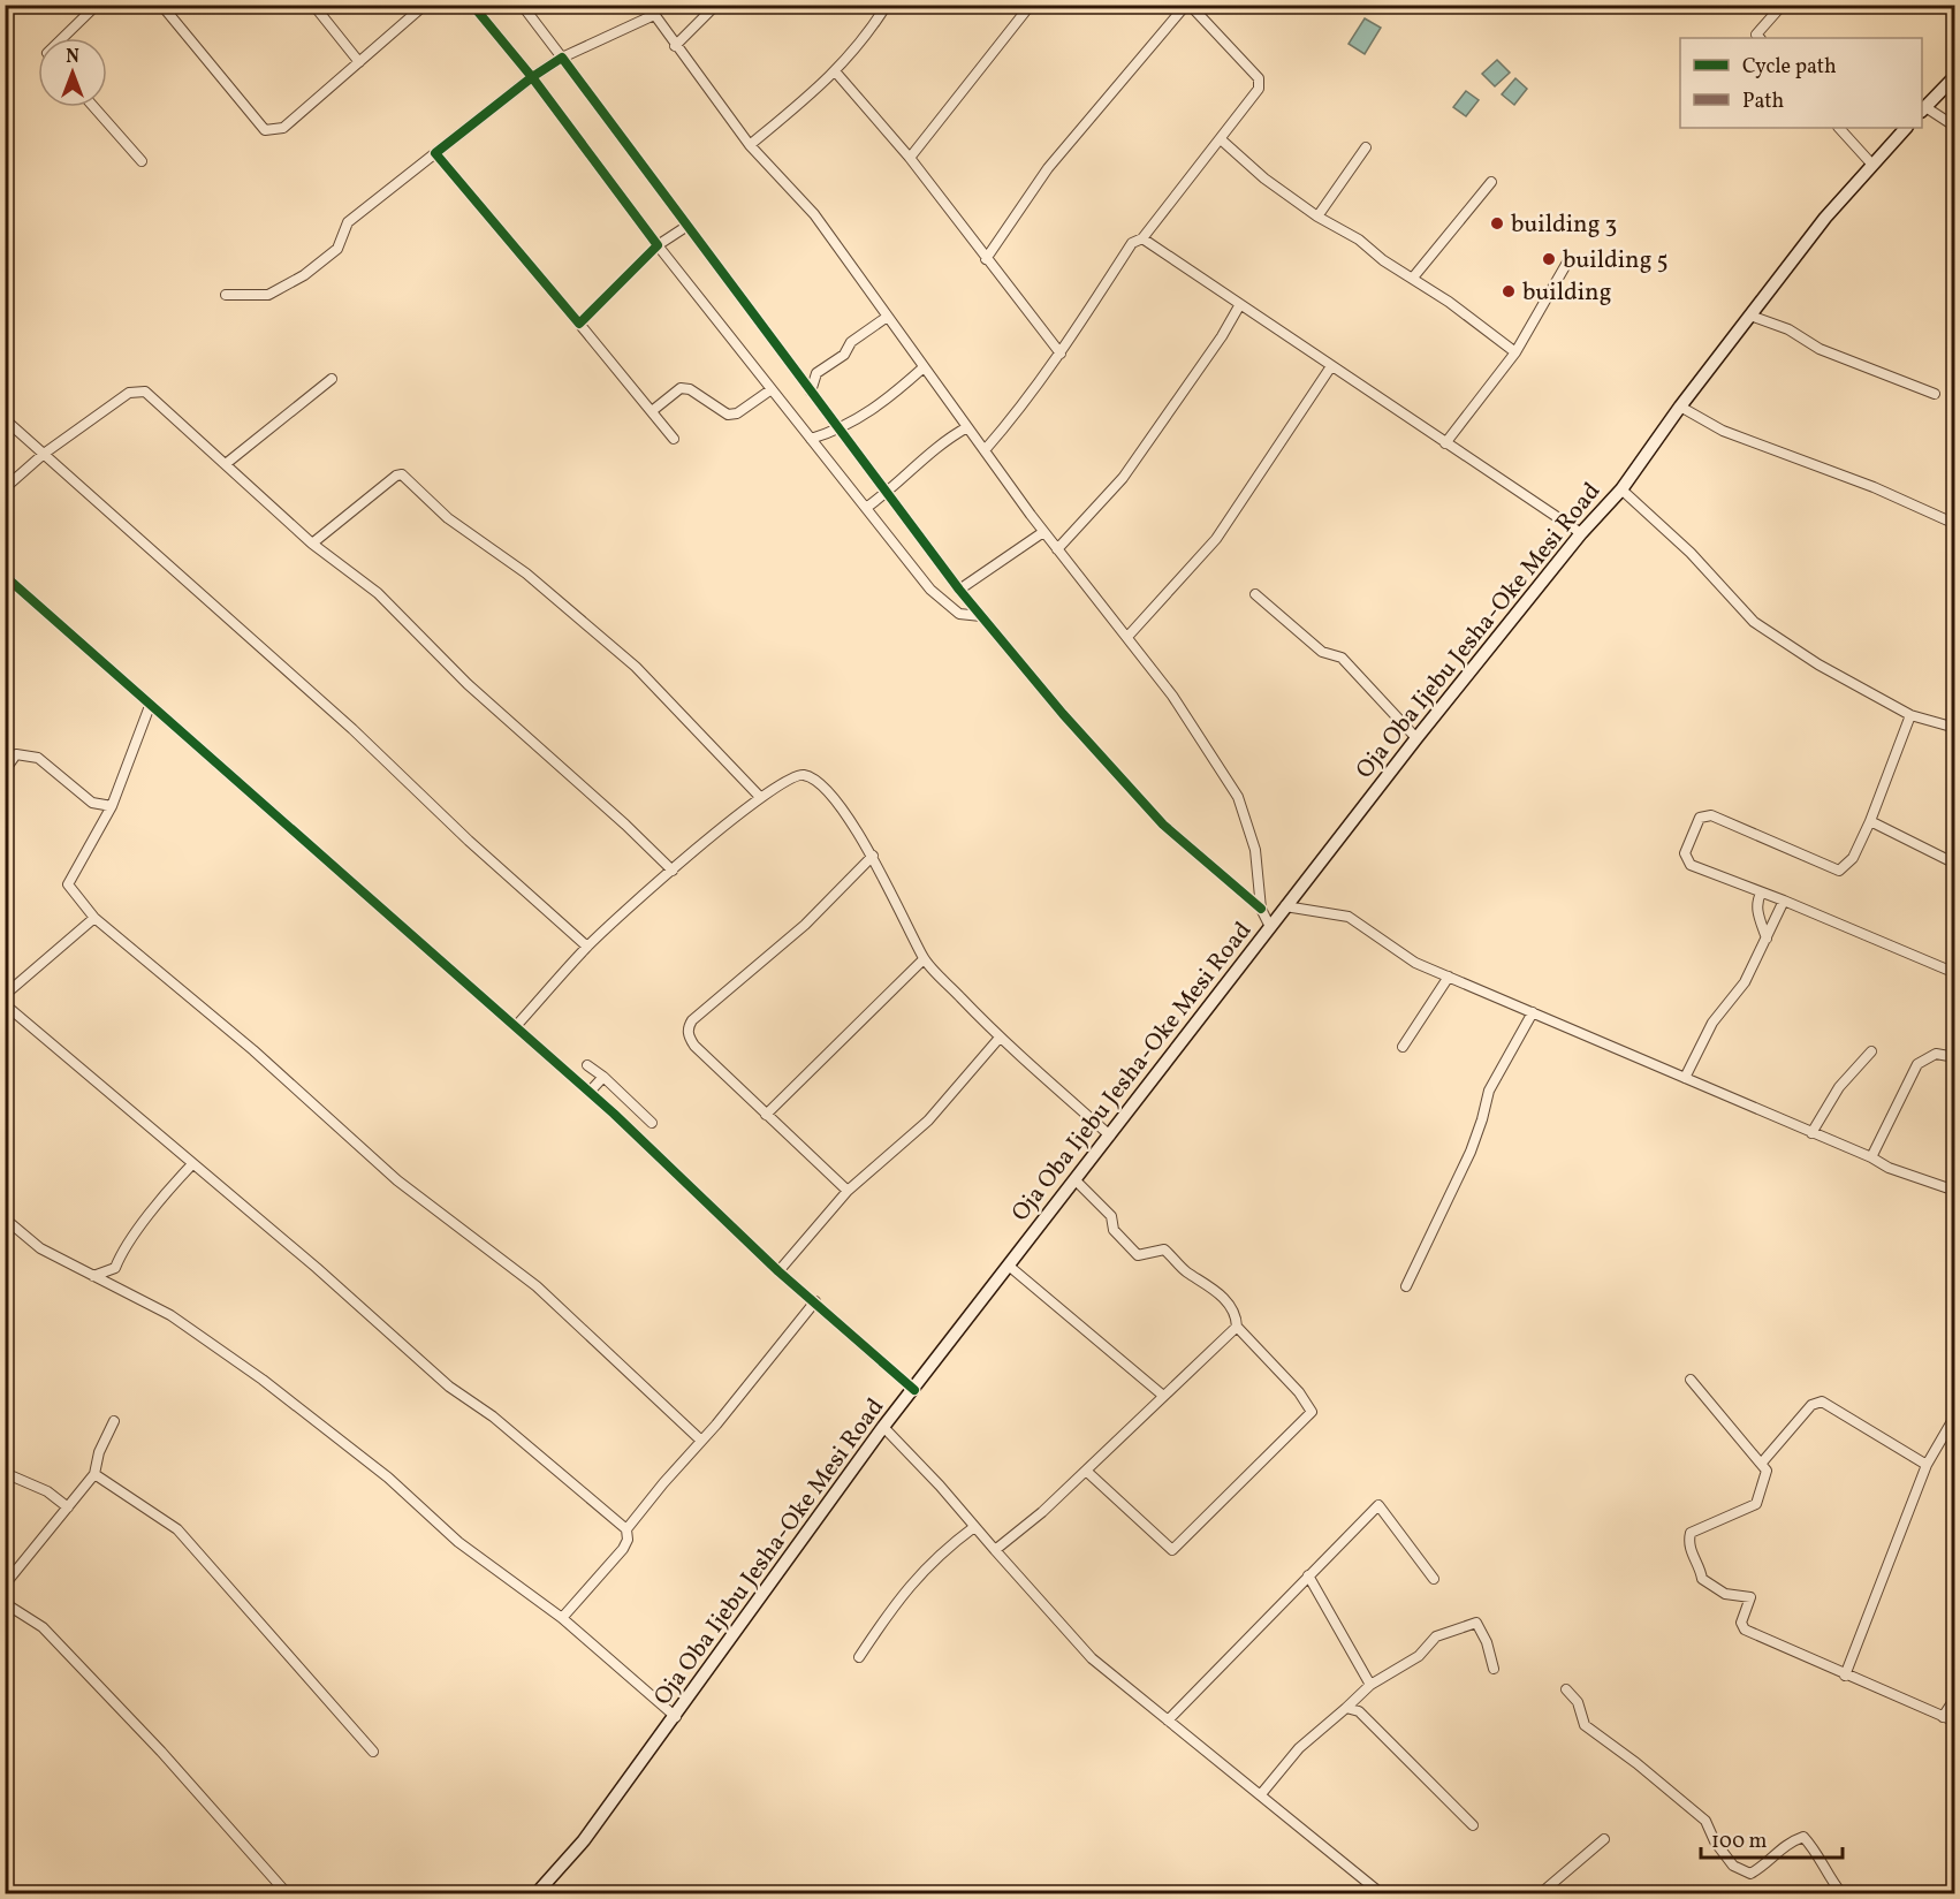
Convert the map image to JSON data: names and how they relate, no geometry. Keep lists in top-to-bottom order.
{
  "streets": {
    "main road": ["Oja Oba Ijebu Jesha-Oke Mesi Road"]
  },
  "places": ["building 3", "building 5", "building"],
  "legend": ["Cycle path", "Path"],
  "scale_bar": "100 m",
  "north": "top"
}
